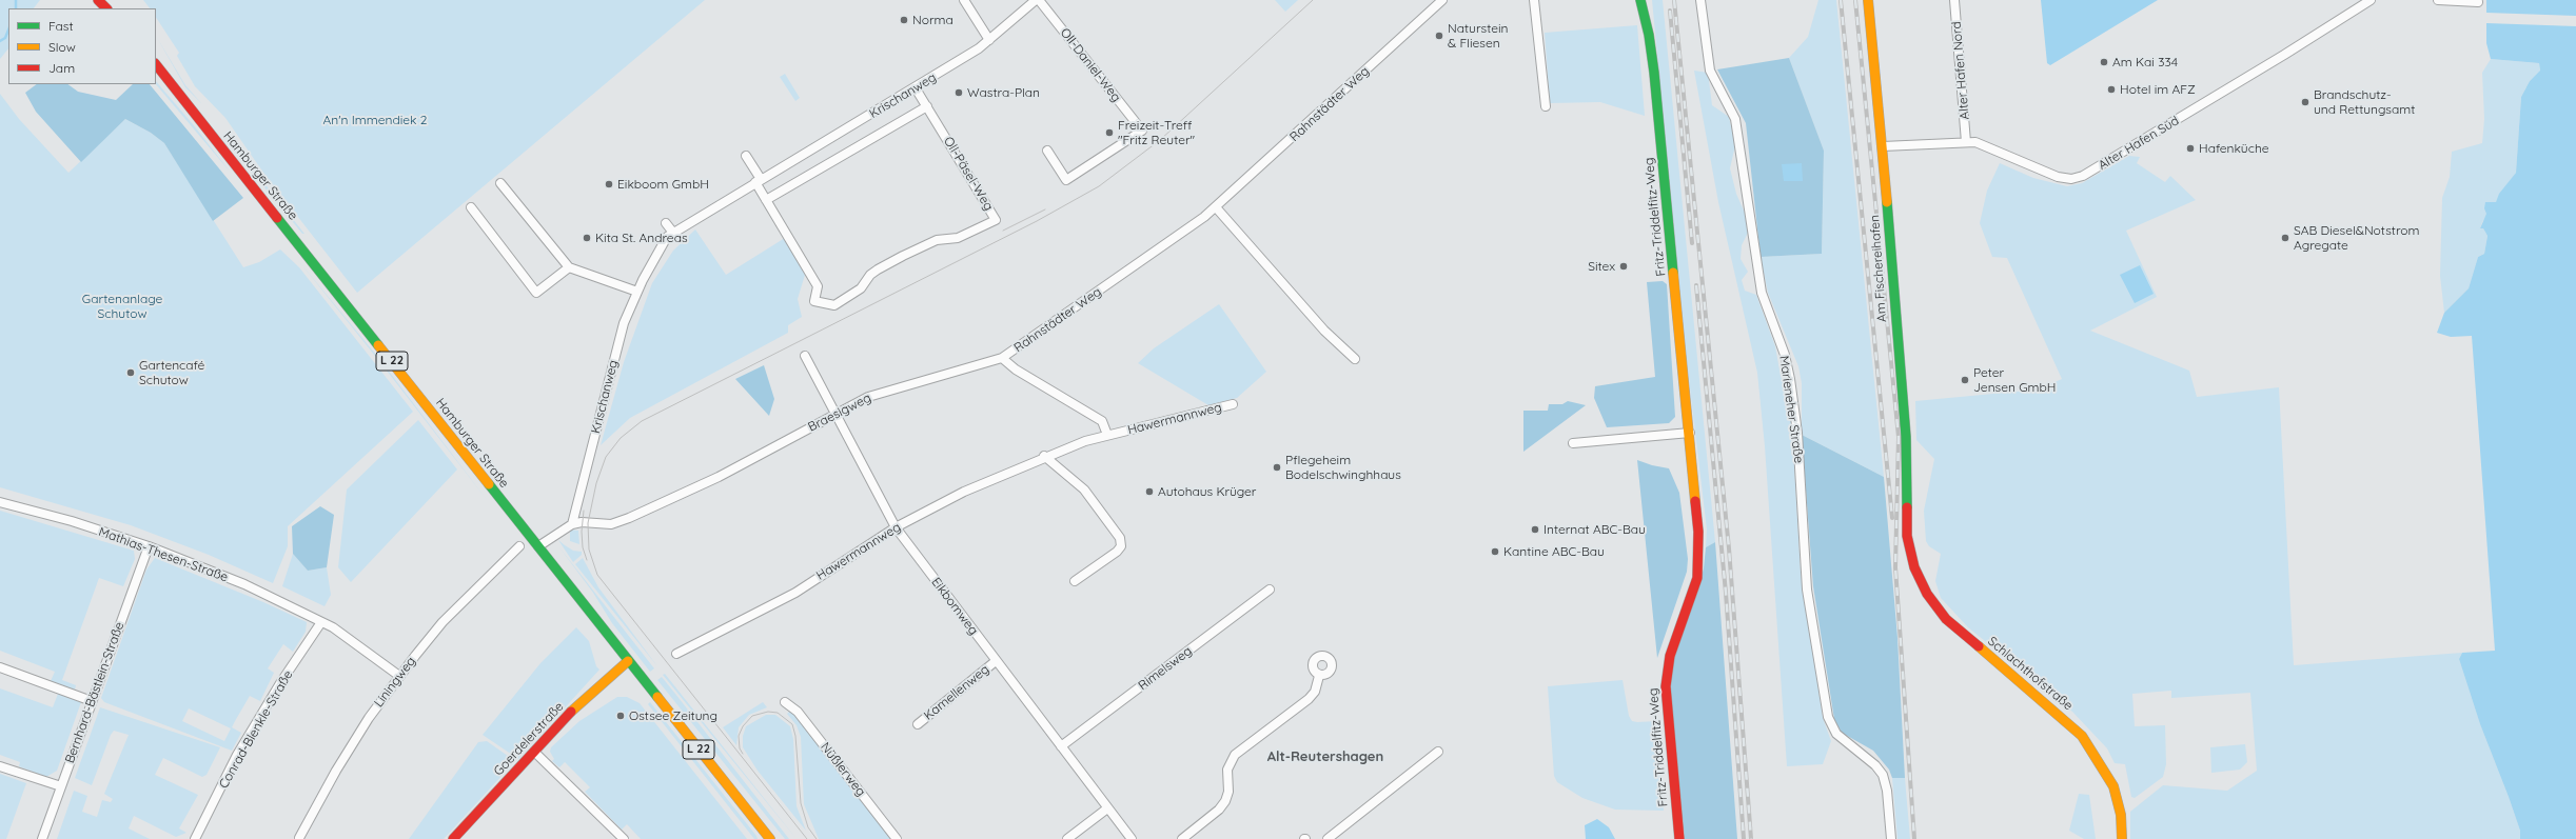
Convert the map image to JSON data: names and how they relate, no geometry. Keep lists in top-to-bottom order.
{
  "streets": {
    "street": [
      "Oll-Daniel-Weg",
      "Alter Hafen Nord",
      "Krischanweg",
      "Rahnstädter Weg",
      "Alter Hafen Süd",
      "Oll-Päsel-Weg",
      "Hamburger Straße",
      "Fritz-Triddelfitz-Weg",
      "Am Fischereihafen",
      "L 22",
      "Marieneher Straße",
      "Braesigweg",
      "Hawermannweg",
      "Mathias-Thesen-Straße",
      "Eikbomweg",
      "Rimelsweg",
      "Schlachthofstraße",
      "Liningweg",
      "Bernhard-Bästlein-Straße",
      "Kamellenweg",
      "Conrad-Blenkle-Straße",
      "Goerdelerstraße",
      "Nüßlerweg"
    ]
  },
  "crossings": [
    ["Alter Hafen Nord", "Alter Hafen Süd"],
    ["Krischanweg", "Oll-Päsel-Weg"],
    ["Krischanweg", "Braesigweg"],
    ["Rahnstädter Weg", "Braesigweg"],
    ["Alter Hafen Süd", "Am Fischereihafen"],
    ["Hamburger Straße", "Goerdelerstraße"],
    ["Am Fischereihafen", "Schlachthofstraße"],
    ["Braesigweg", "Eikbomweg"],
    ["Hawermannweg", "Eikbomweg"],
    ["Mathias-Thesen-Straße", "Liningweg"],
    ["Mathias-Thesen-Straße", "Bernhard-Bästlein-Straße"],
    ["Mathias-Thesen-Straße", "Conrad-Blenkle-Straße"],
    ["Eikbomweg", "Rimelsweg"],
    ["Eikbomweg", "Kamellenweg"]
  ],
  "districts": ["Alt-Reutershagen"],
  "parks": ["An'n Immendiek 2", "Gartenanlage Schutow"],
  "places": [
    "Norma",
    "Naturstein & Fliesen",
    "Am Kai 334",
    "Hotel im AFZ",
    "Wastra-Plan",
    "Brandschutz- und Rettungsamt",
    "Freizeit-Treff \"Fritz Reuter\"",
    "Hafenküche",
    "Eikboom GmbH",
    "Kita St. Andreas",
    "SAB Diesel&Notstrom Agregate",
    "Sitex",
    "Gartencafé Schutow",
    "Peter Jensen GmbH",
    "Pflegeheim Bodelschwinghhaus",
    "Autohaus Krüger",
    "Internat ABC-Bau",
    "Kantine ABC-Bau",
    "Ostsee Zeitung"
  ],
  "legend": ["Fast", "Slow", "Jam"]
}
